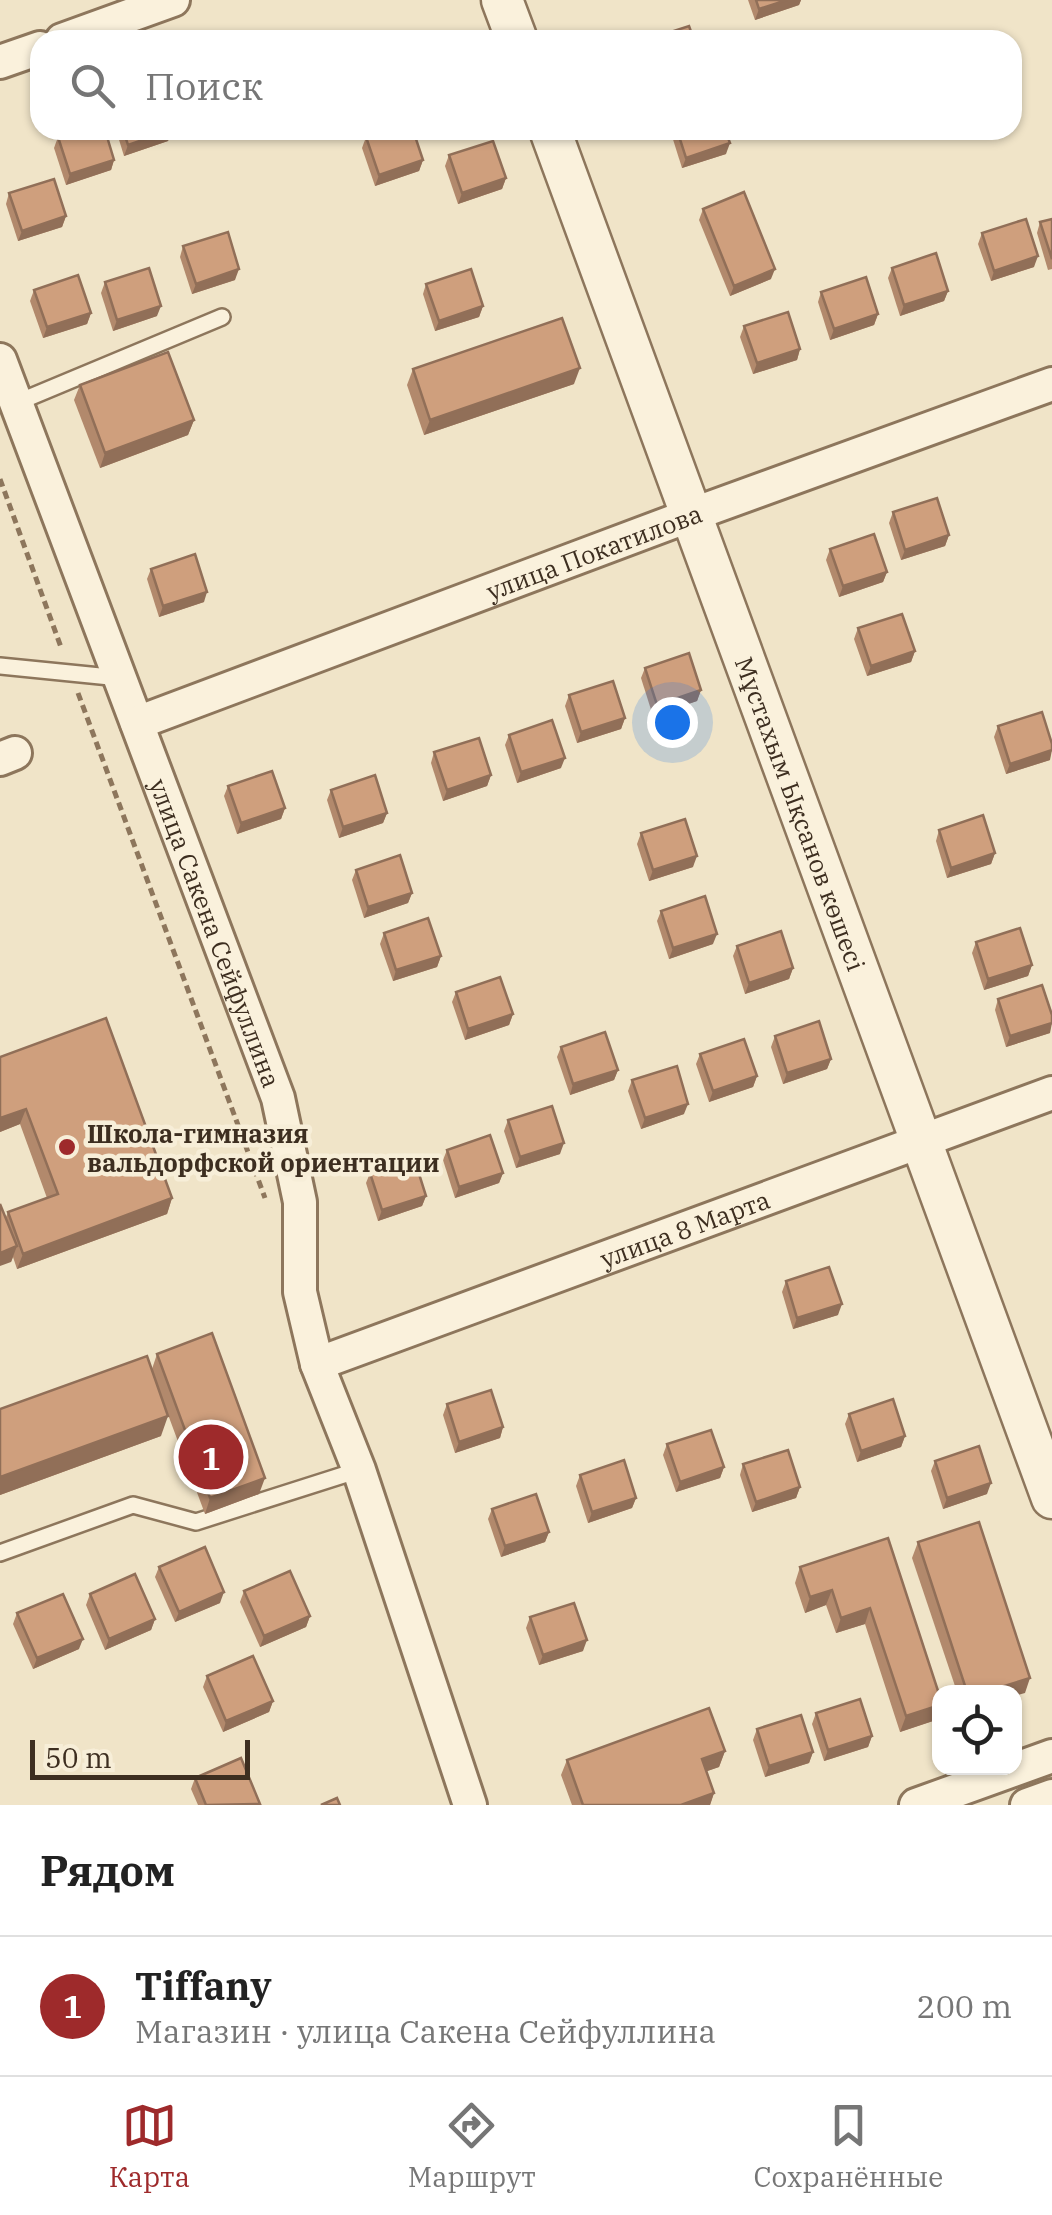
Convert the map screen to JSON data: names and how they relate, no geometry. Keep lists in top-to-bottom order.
{
  "streets": {
    "street": [
      "улица Покатилова",
      "Мұстахым Ықсанов көшесі",
      "улица Сакена Сейфуллина",
      "улица 8 Марта"
    ]
  },
  "crossings": [
    ["улица Покатилова", "Мұстахым Ықсанов көшесі"],
    ["улица Покатилова", "улица Сакена Сейфуллина"],
    ["Мұстахым Ықсанов көшесі", "улица 8 Марта"],
    ["улица Сакена Сейфуллина", "улица 8 Марта"]
  ],
  "places": ["Школа-гимназия вальдорфской ориентации"],
  "scale_bar": "50 m",
  "page": {
    "search": "Поиск",
    "pins": "1",
    "scale": "50 m",
    "heading": "Рядом",
    "list": [
      {
        "mark": "1",
        "name": "Tiffany",
        "note": "Магазин · улица Сакена Сейфуллина",
        "value": "200 m"
      }
    ],
    "nav": ["Карта", "Маршрут", "Сохранённые"]
  }
}
